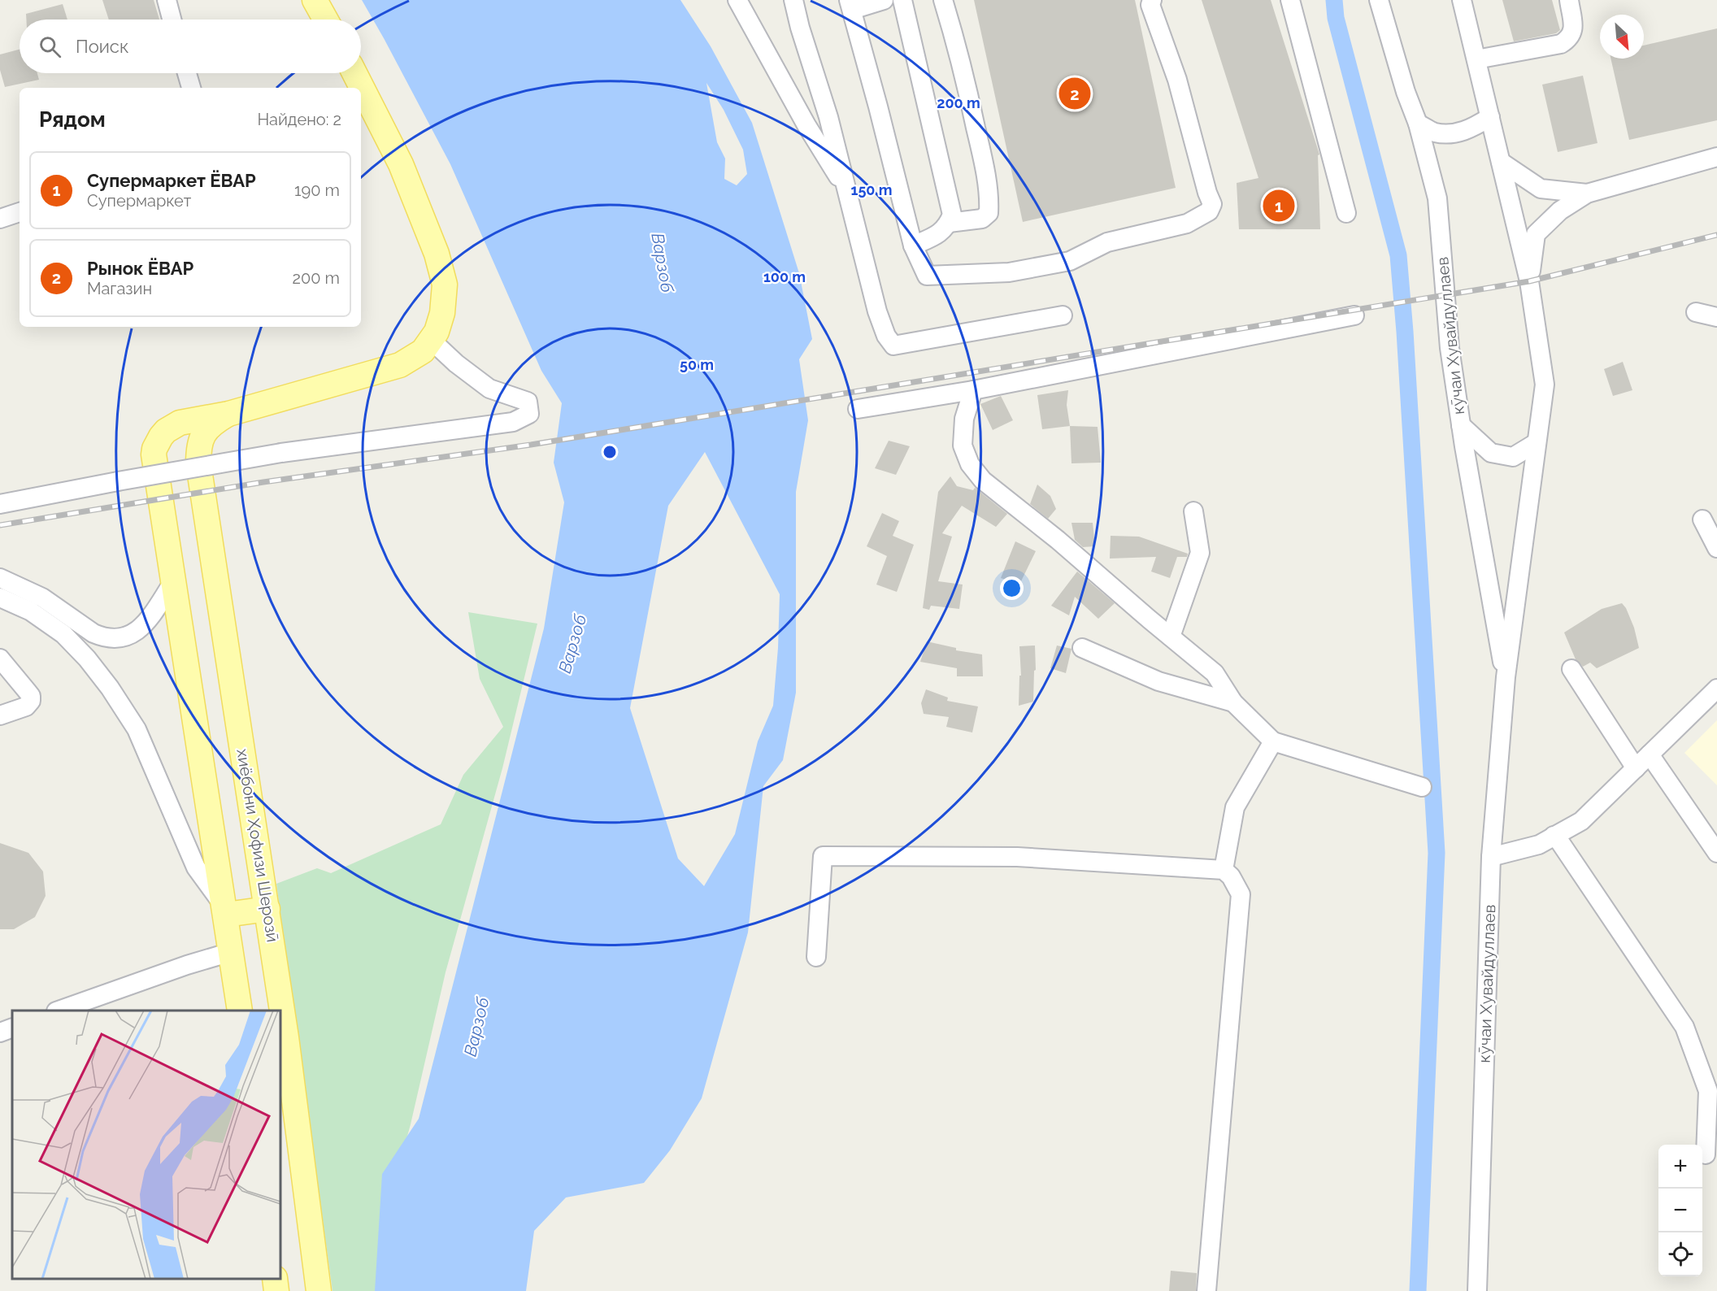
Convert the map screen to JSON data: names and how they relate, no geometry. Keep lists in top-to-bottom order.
{
  "streets": {
    "main road": ["хиёбони Ҳофизи Шерозӣ"],
    "street": ["кӯчаи Хувайдуллаев"]
  },
  "water": ["Варзоб"],
  "north": "bottom right",
  "page": {
    "search": "Поиск",
    "pins": ["2", "1"],
    "heading": ["Рядом", "Найдено: 2"],
    "list": [
      {
        "mark": "1",
        "name": "Супермаркет ЁВАР",
        "note": "Супермаркет",
        "value": "190 m"
      },
      {
        "mark": "2",
        "name": "Рынок ЁВАР",
        "note": "Магазин",
        "value": "200 m"
      }
    ],
    "map_buttons": ["+", "−"]
  },
  "rings": [
    "200 m",
    "150 m",
    "100 m",
    "50 m"
  ]
}
